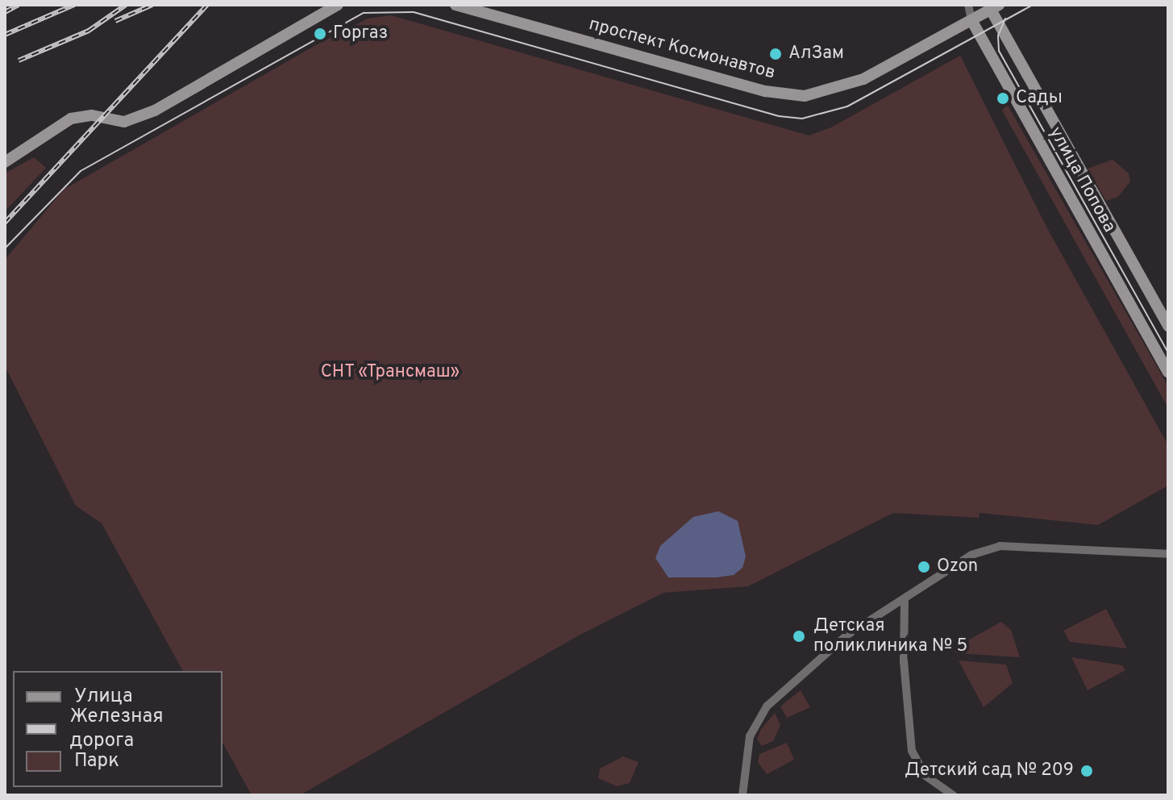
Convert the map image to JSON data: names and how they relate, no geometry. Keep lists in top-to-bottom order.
{
  "streets": {
    "main road": ["проспект Космонавтов", "улица Попова"]
  },
  "crossings": [
    ["проспект Космонавтов", "улица Попова"]
  ],
  "parks": ["СНТ «Трансмаш»"],
  "places": [
    "Горгаз",
    "АлЗам",
    "Сады",
    "Ozon",
    "Детская поликлиника № 5",
    "Детский сад № 209"
  ],
  "legend": ["Улица", "Железная дорога", "Парк"]
}
